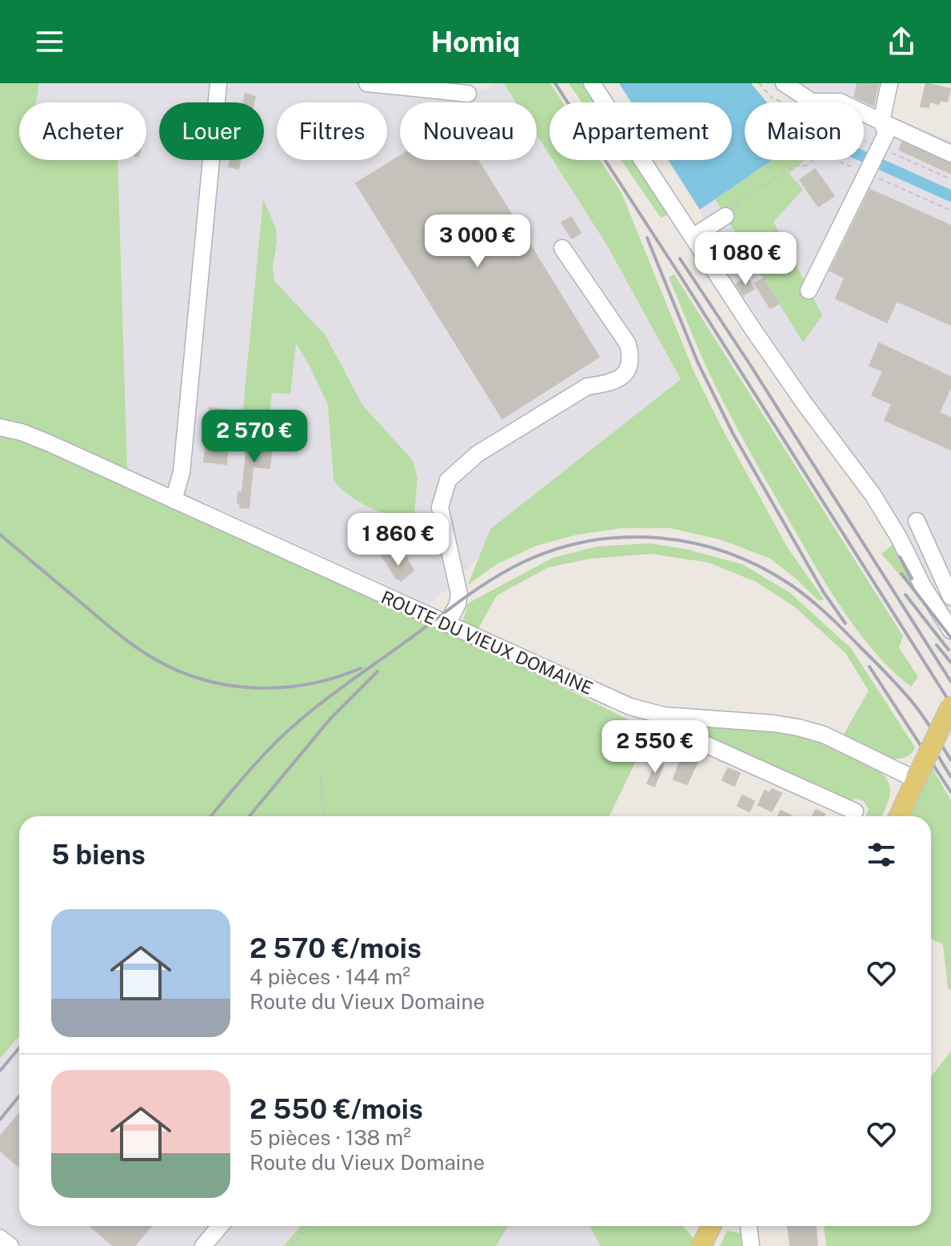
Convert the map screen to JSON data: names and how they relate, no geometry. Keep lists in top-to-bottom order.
{
  "streets": {
    "street": ["ROUTE DU VIEUX DOMAINE"]
  },
  "page": {
    "header": "Homiq",
    "chip": [
      "Acheter",
      "Louer",
      "Filtres",
      "Nouveau",
      "Appartement",
      "Maison"
    ],
    "price": [
      "3 000 €",
      "1 080 €",
      "2 570 €",
      "1 860 €",
      "2 550 €"
    ],
    "heading": "5 biens",
    "list": [
      {
        "name": "2 570 €/mois",
        "note": "4 pièces · 144 m² · Route du Vieux Domaine"
      },
      {
        "name": "2 550 €/mois",
        "note": "5 pièces · 138 m² · Route du Vieux Domaine"
      }
    ]
  }
}
